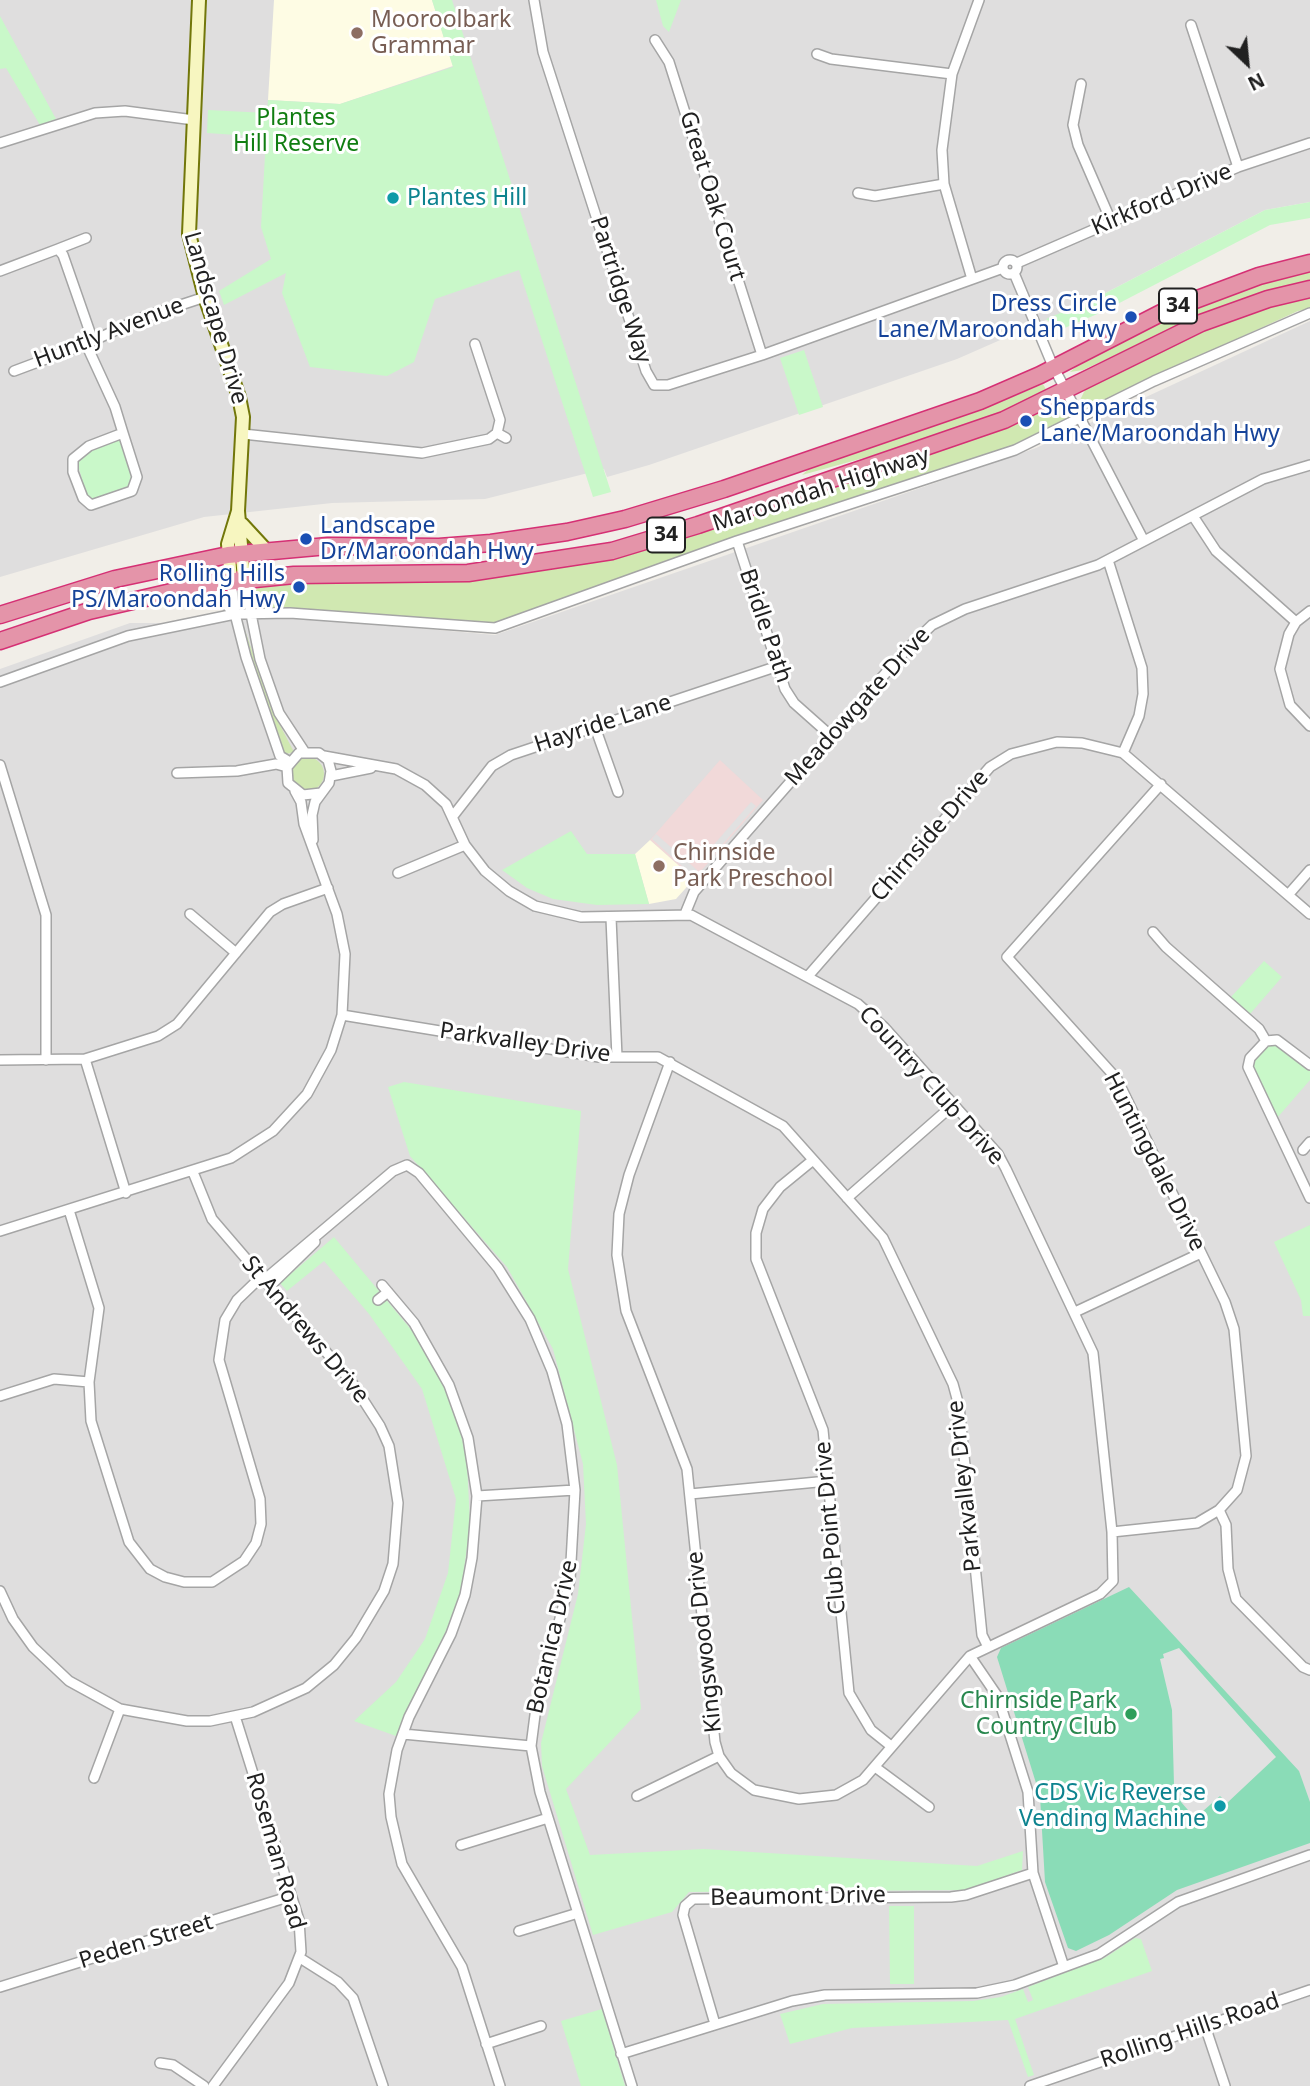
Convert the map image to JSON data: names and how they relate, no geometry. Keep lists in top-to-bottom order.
{
  "streets": {
    "highway": ["34", "Maroondah Highway"],
    "street": [
      "Great Oak Court",
      "Kirkford Drive",
      "Partridge Way",
      "Landscape Drive",
      "Huntly Avenue",
      "Bridle Path",
      "Meadowgate Drive",
      "Hayride Lane",
      "Chirnside Drive",
      "Parkvalley Drive",
      "Country Club Drive",
      "Huntingdale Drive",
      "St Andrews Drive",
      "Club Point Drive",
      "Botanica Drive",
      "Kingswood Drive",
      "Roseman Road",
      "Beaumont Drive",
      "Peden Street",
      "Rolling Hills Road"
    ]
  },
  "crossings": [
    ["Great Oak Court", "Partridge Way"],
    ["Kirkford Drive", "Partridge Way"],
    ["Landscape Drive", "Huntly Avenue"],
    ["Landscape Drive", "Maroondah Highway"],
    ["Maroondah Highway", "Bridle Path"],
    ["Bridle Path", "Meadowgate Drive"],
    ["Bridle Path", "Hayride Lane"],
    ["Meadowgate Drive", "Country Club Drive"],
    ["Hayride Lane", "Country Club Drive"],
    ["Chirnside Drive", "Country Club Drive"],
    ["Chirnside Drive", "Huntingdale Drive"],
    ["Parkvalley Drive", "Club Point Drive"],
    ["Parkvalley Drive", "Kingswood Drive"],
    ["Country Club Drive", "Kingswood Drive"],
    ["St Andrews Drive", "Botanica Drive"],
    ["St Andrews Drive", "Roseman Road"],
    ["Club Point Drive", "Kingswood Drive"],
    ["Roseman Road", "Peden Street"]
  ],
  "parks": ["Plantes Hill Reserve"],
  "places": [
    "Mooroolbark Grammar",
    "Plantes Hill",
    "Dress Circle Lane/Maroondah Hwy",
    "Sheppards Lane/Maroondah Hwy",
    "Landscape Dr/Maroondah Hwy",
    "Rolling Hills PS/Maroondah Hwy",
    "Chirnside Park Preschool",
    "Chirnside Park Country Club",
    "CDS Vic Reverse Vending Machine"
  ],
  "north": "bottom right"
}
